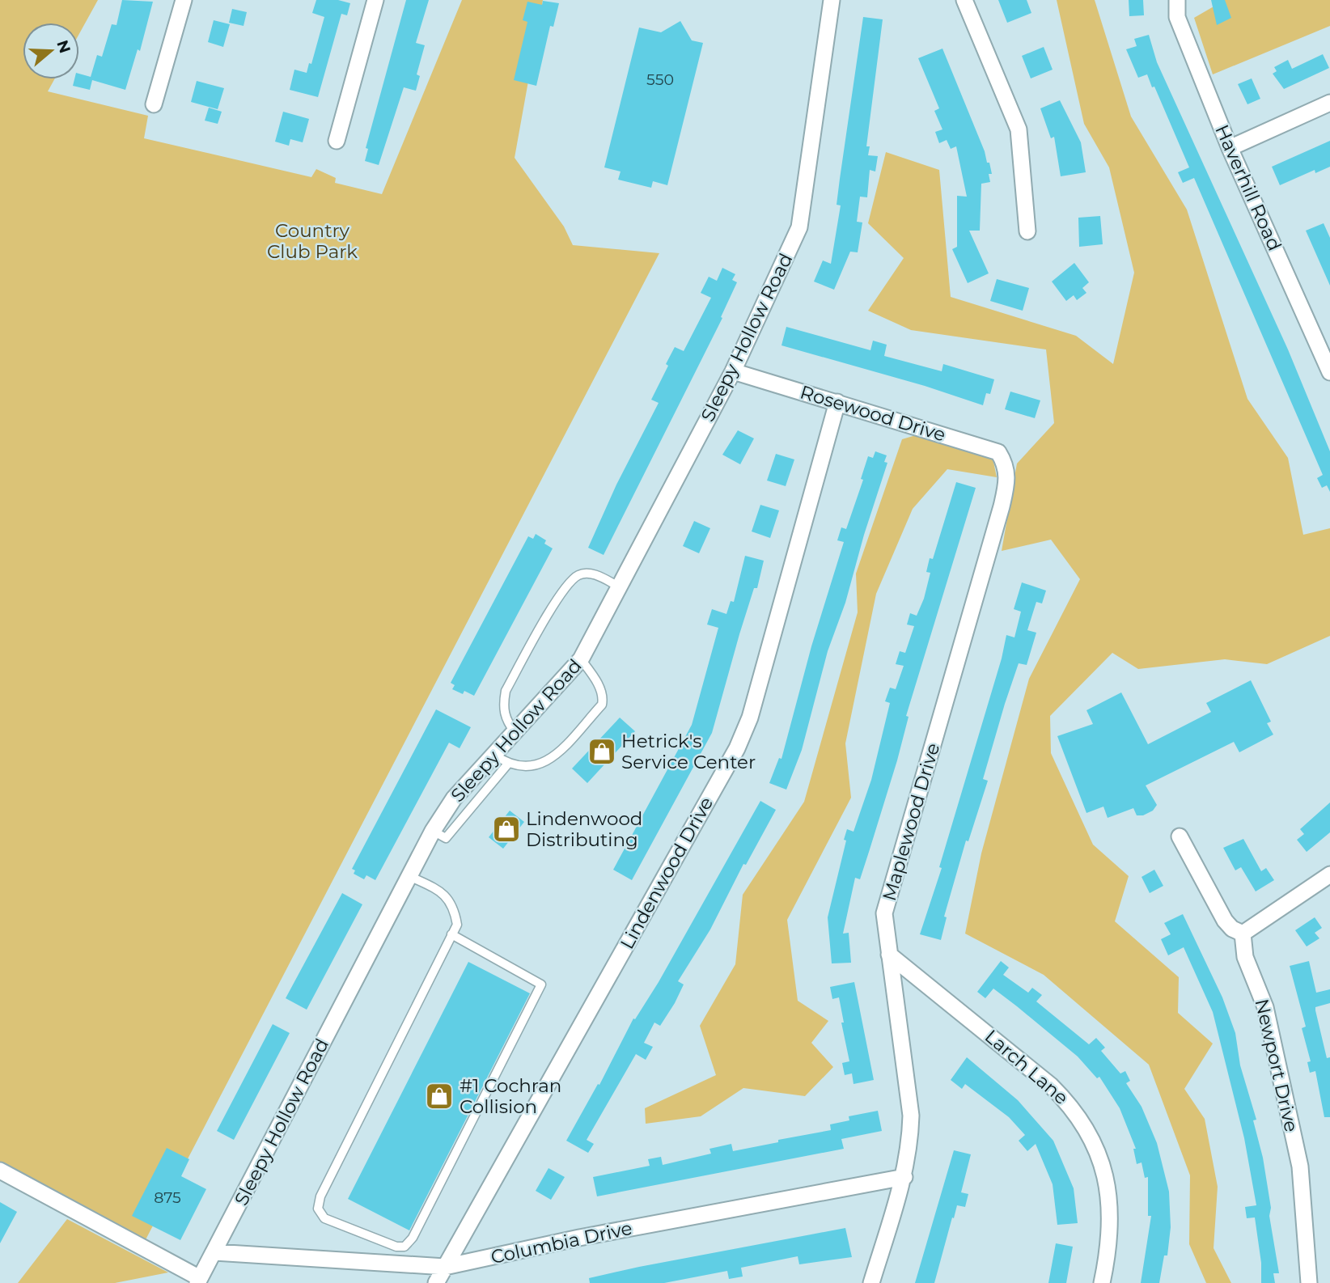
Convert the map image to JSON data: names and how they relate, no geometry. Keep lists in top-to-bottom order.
{
  "streets": {
    "street": [
      "Haverhill Road",
      "Sleepy Hollow Road",
      "Rosewood Drive",
      "Maplewood Drive",
      "Lindenwood Drive",
      "Newport Drive",
      "Larch Lane",
      "Columbia Drive"
    ]
  },
  "crossings": [
    ["Sleepy Hollow Road", "Rosewood Drive"],
    ["Sleepy Hollow Road", "Columbia Drive"],
    ["Rosewood Drive", "Maplewood Drive"],
    ["Rosewood Drive", "Lindenwood Drive"],
    ["Maplewood Drive", "Larch Lane"],
    ["Maplewood Drive", "Columbia Drive"],
    ["Lindenwood Drive", "Columbia Drive"]
  ],
  "parks": ["Country Club Park"],
  "places": {
    "shop": ["Hetrick's Service Center", "Lindenwood Distributing", "#1 Cochran Collision"]
  },
  "house_numbers": ["550", "875"],
  "north": "right"
}
